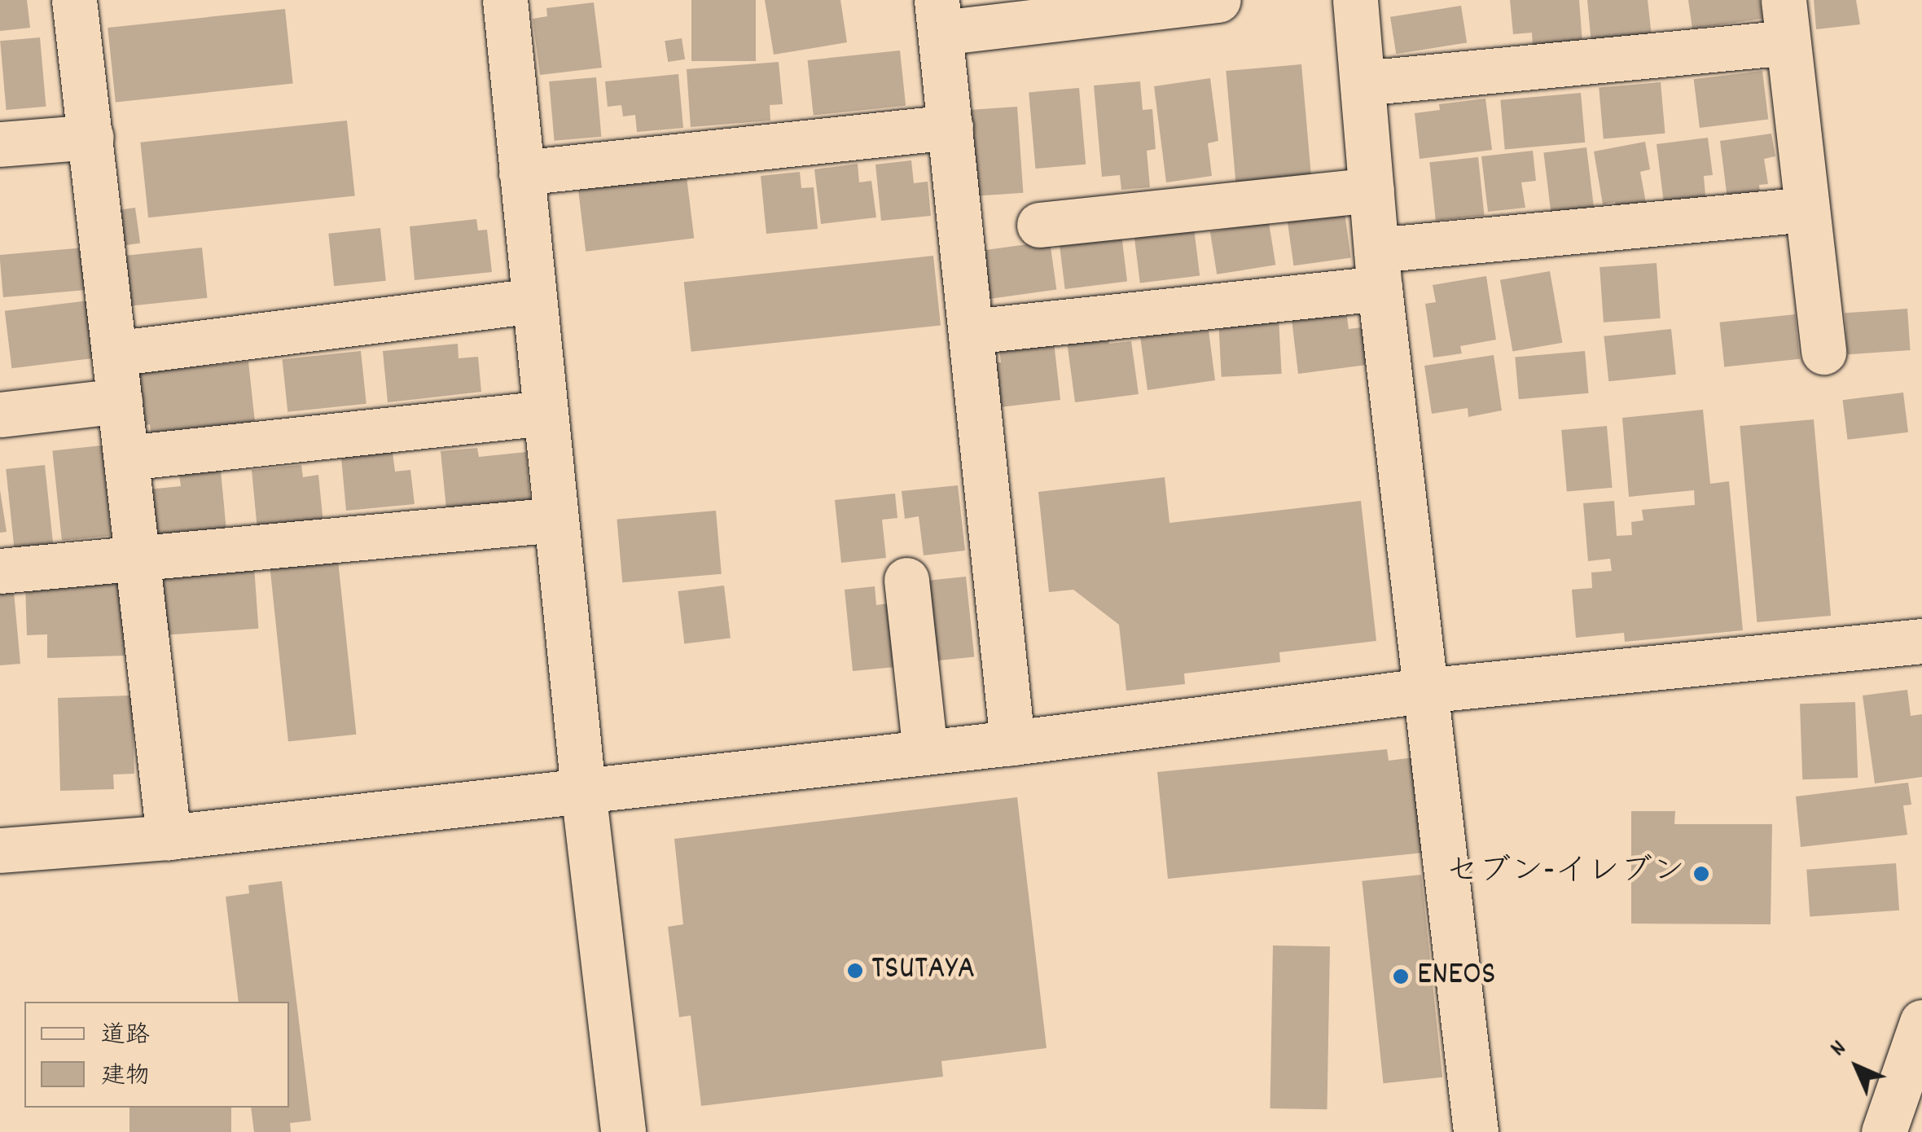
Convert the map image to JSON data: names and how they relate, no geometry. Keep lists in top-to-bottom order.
{
  "places": ["セブン-イレブン", "TSUTAYA", "ENEOS"],
  "legend": ["道路", "建物"],
  "north": "top left"
}
